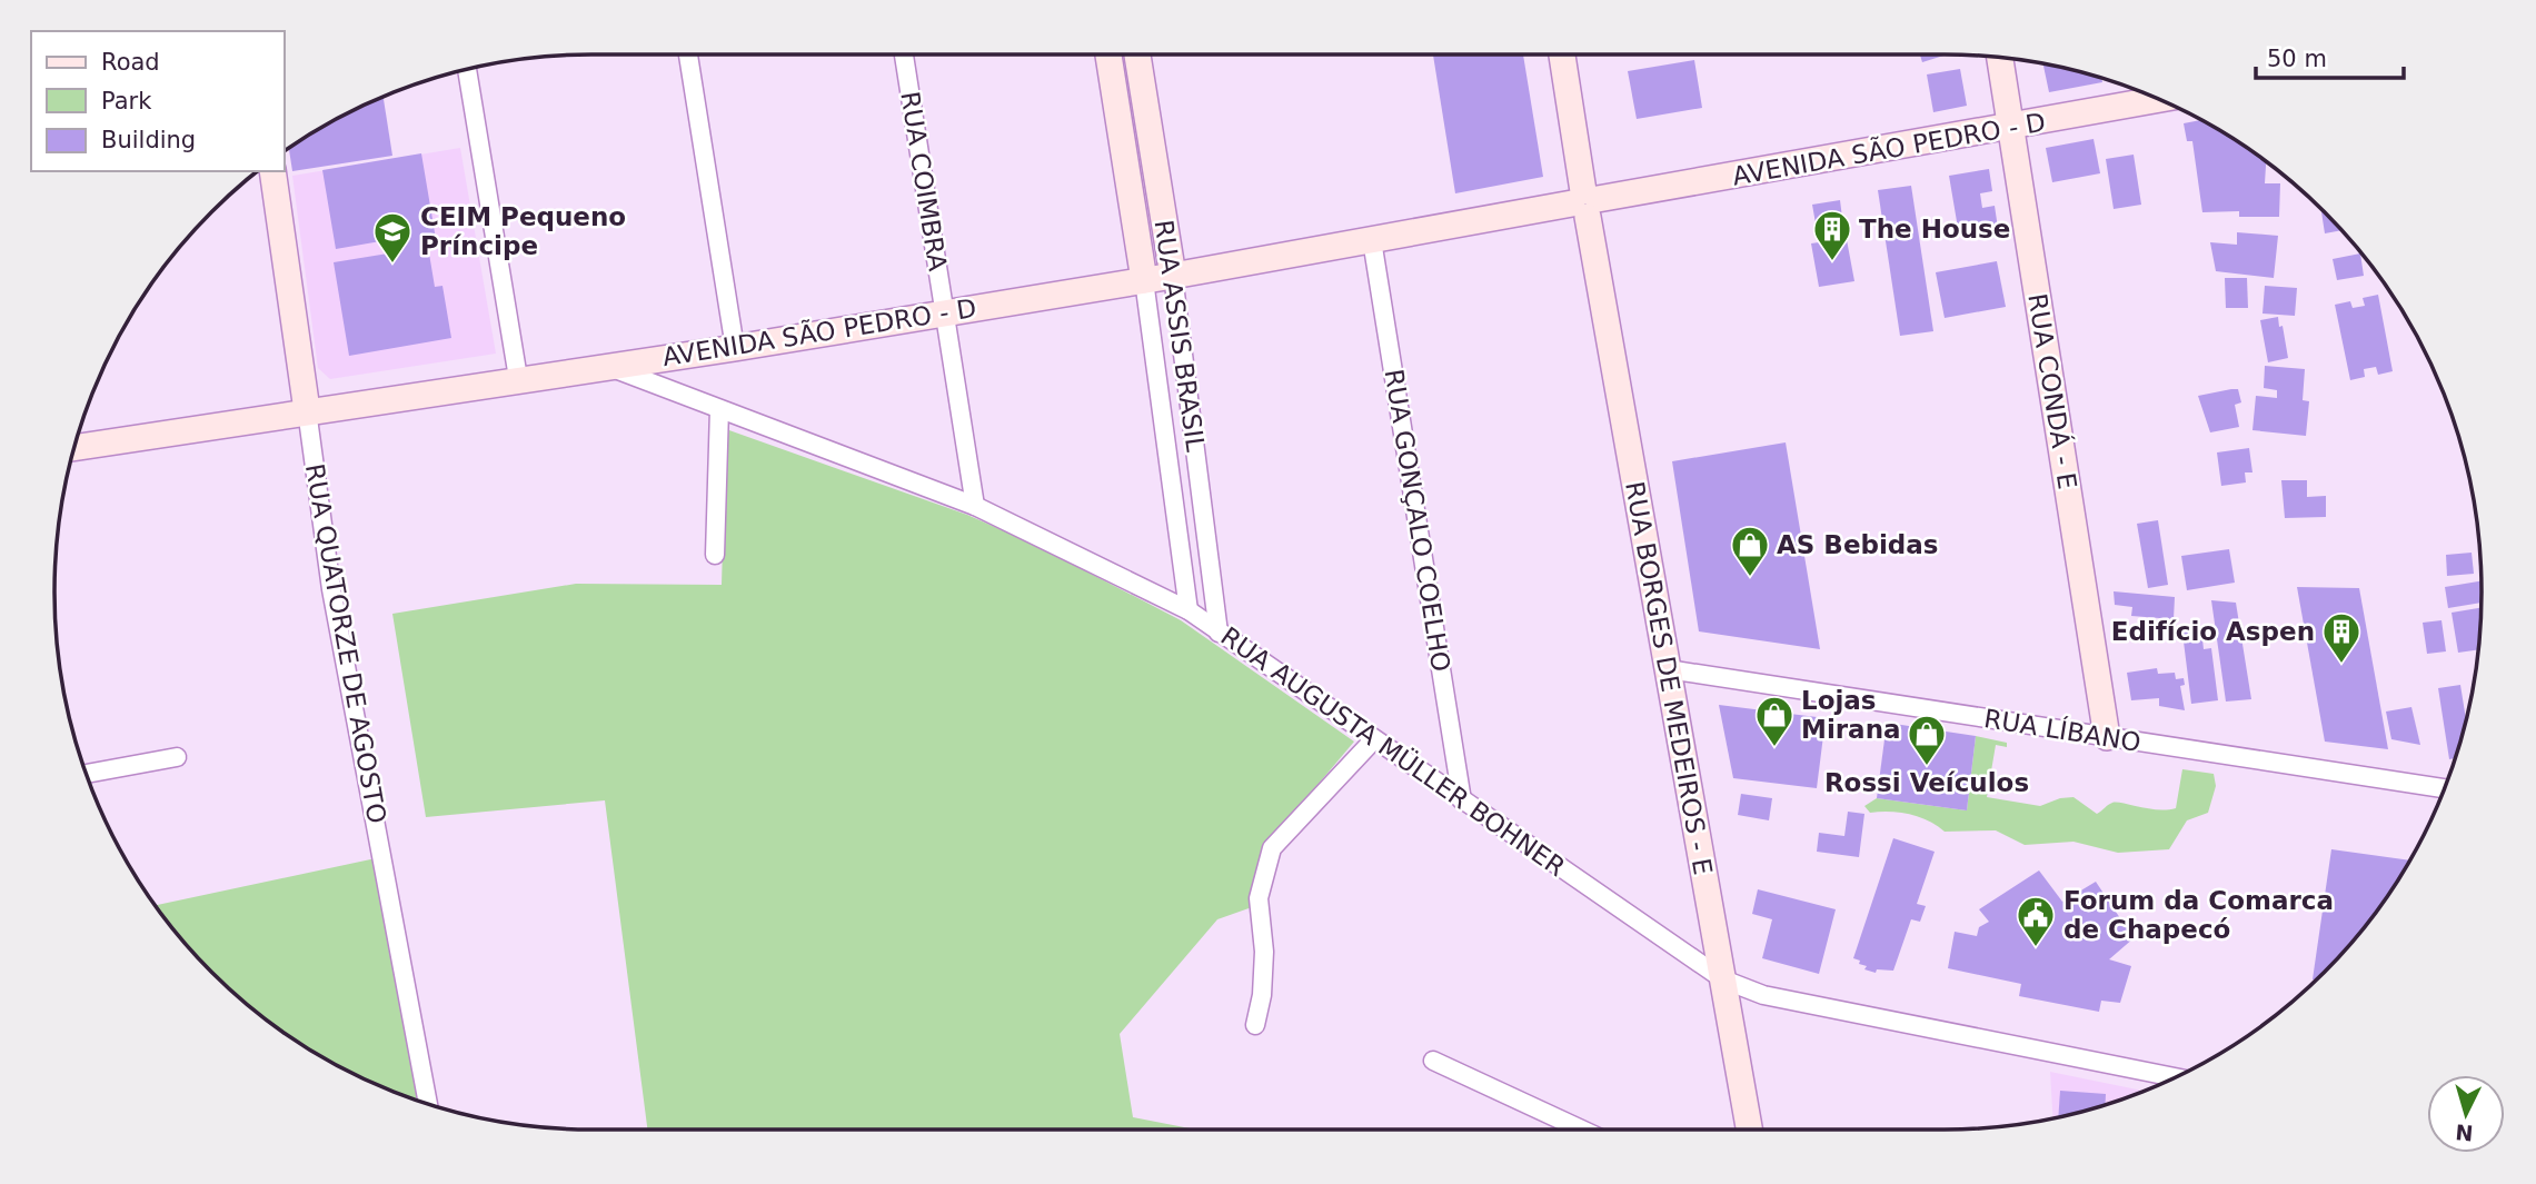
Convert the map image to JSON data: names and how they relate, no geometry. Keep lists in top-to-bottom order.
{
  "streets": {
    "street": [
      "AVENIDA SÃO PEDRO - D",
      "RUA COIMBRA",
      "RUA ASSIS BRASIL",
      "RUA CONDÁ - E",
      "RUA GONÇALO COELHO",
      "RUA QUATORZE DE AGOSTO",
      "RUA BORGES DE MEDEIROS - E",
      "RUA LÍBANO",
      "RUA AUGUSTA MÜLLER BOHNER"
    ]
  },
  "crossings": [
    ["AVENIDA SÃO PEDRO - D", "RUA COIMBRA"],
    ["AVENIDA SÃO PEDRO - D", "RUA ASSIS BRASIL"],
    ["AVENIDA SÃO PEDRO - D", "RUA CONDÁ - E"],
    ["AVENIDA SÃO PEDRO - D", "RUA GONÇALO COELHO"],
    ["AVENIDA SÃO PEDRO - D", "RUA QUATORZE DE AGOSTO"],
    ["AVENIDA SÃO PEDRO - D", "RUA BORGES DE MEDEIROS - E"],
    ["AVENIDA SÃO PEDRO - D", "RUA AUGUSTA MÜLLER BOHNER"],
    ["RUA COIMBRA", "RUA AUGUSTA MÜLLER BOHNER"],
    ["RUA ASSIS BRASIL", "RUA AUGUSTA MÜLLER BOHNER"],
    ["RUA CONDÁ - E", "RUA LÍBANO"],
    ["RUA GONÇALO COELHO", "RUA AUGUSTA MÜLLER BOHNER"],
    ["RUA BORGES DE MEDEIROS - E", "RUA LÍBANO"],
    ["RUA BORGES DE MEDEIROS - E", "RUA AUGUSTA MÜLLER BOHNER"]
  ],
  "places": {
    "building": ["The House", "Edifício Aspen"],
    "school or university": ["CEIM Pequeno Príncipe"],
    "shop": ["AS Bebidas", "Lojas Mirana", "Rossi Veículos"],
    "public building": ["Forum da Comarca de Chapecó"]
  },
  "legend": ["Road", "Park", "Building"],
  "scale_bar": "50 m",
  "north": "bottom"
}
